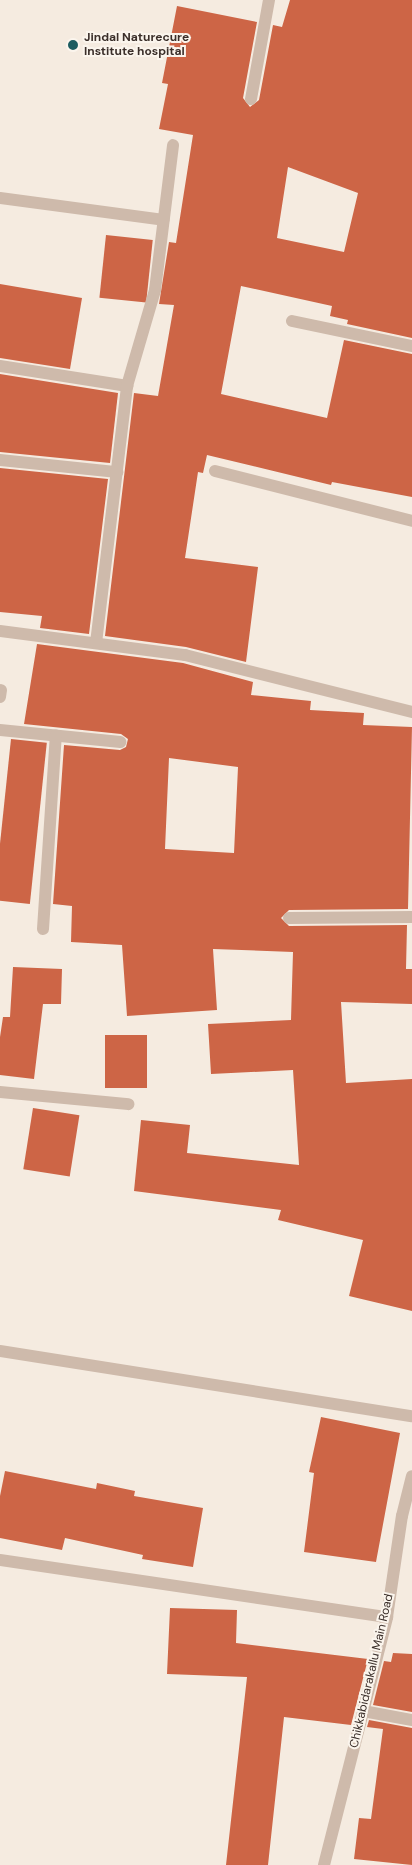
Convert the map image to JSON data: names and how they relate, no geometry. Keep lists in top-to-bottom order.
{
  "streets": {
    "street": ["Chikkabidarakallu Main Road"]
  },
  "places": ["Jindal Naturecure Institute hospital"]
}
